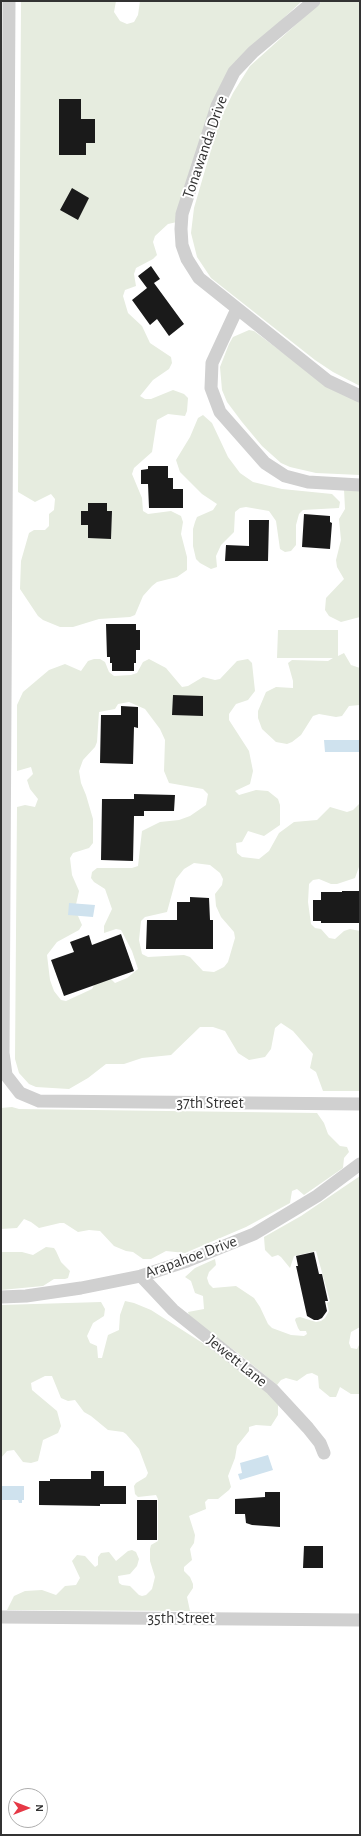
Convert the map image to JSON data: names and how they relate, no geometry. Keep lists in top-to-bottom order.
{
  "streets": {
    "street": [
      "Tonawanda Drive",
      "37th Street",
      "Arapahoe Drive",
      "Jewett Lane",
      "35th Street"
    ]
  },
  "crossings": [
    ["Arapahoe Drive", "Jewett Lane"]
  ],
  "north": "right"
}
